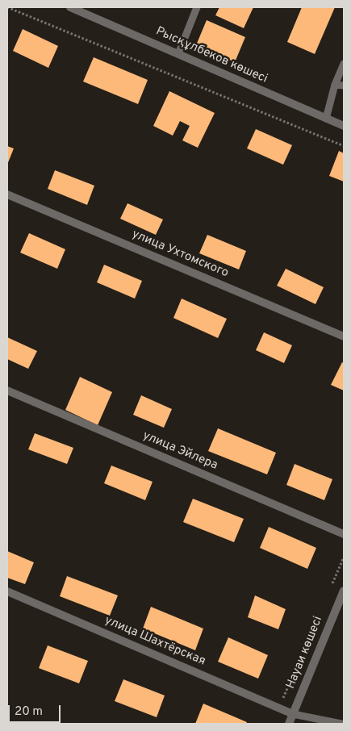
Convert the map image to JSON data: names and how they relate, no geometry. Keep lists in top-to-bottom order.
{
  "streets": {
    "street": [
      "Рысқұлбеков көшесі",
      "улица Ухтомского",
      "улица Эйлера",
      "улица Шахтёрская",
      "Науаи көшесі"
    ]
  },
  "crossings": [
    ["улица Шахтёрская", "Науаи көшесі"]
  ],
  "scale_bar": "20 m"
}
